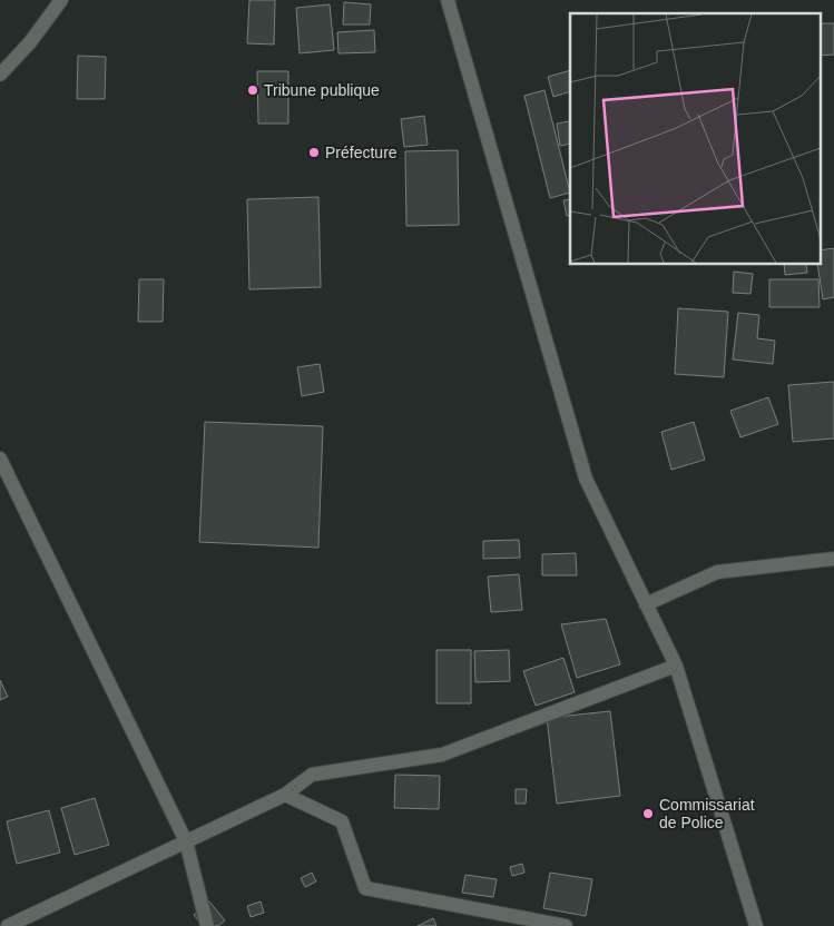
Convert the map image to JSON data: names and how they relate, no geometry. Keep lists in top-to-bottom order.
{
  "places": ["Tribune publique", "Préfecture", "Commissariat de Police"]
}
